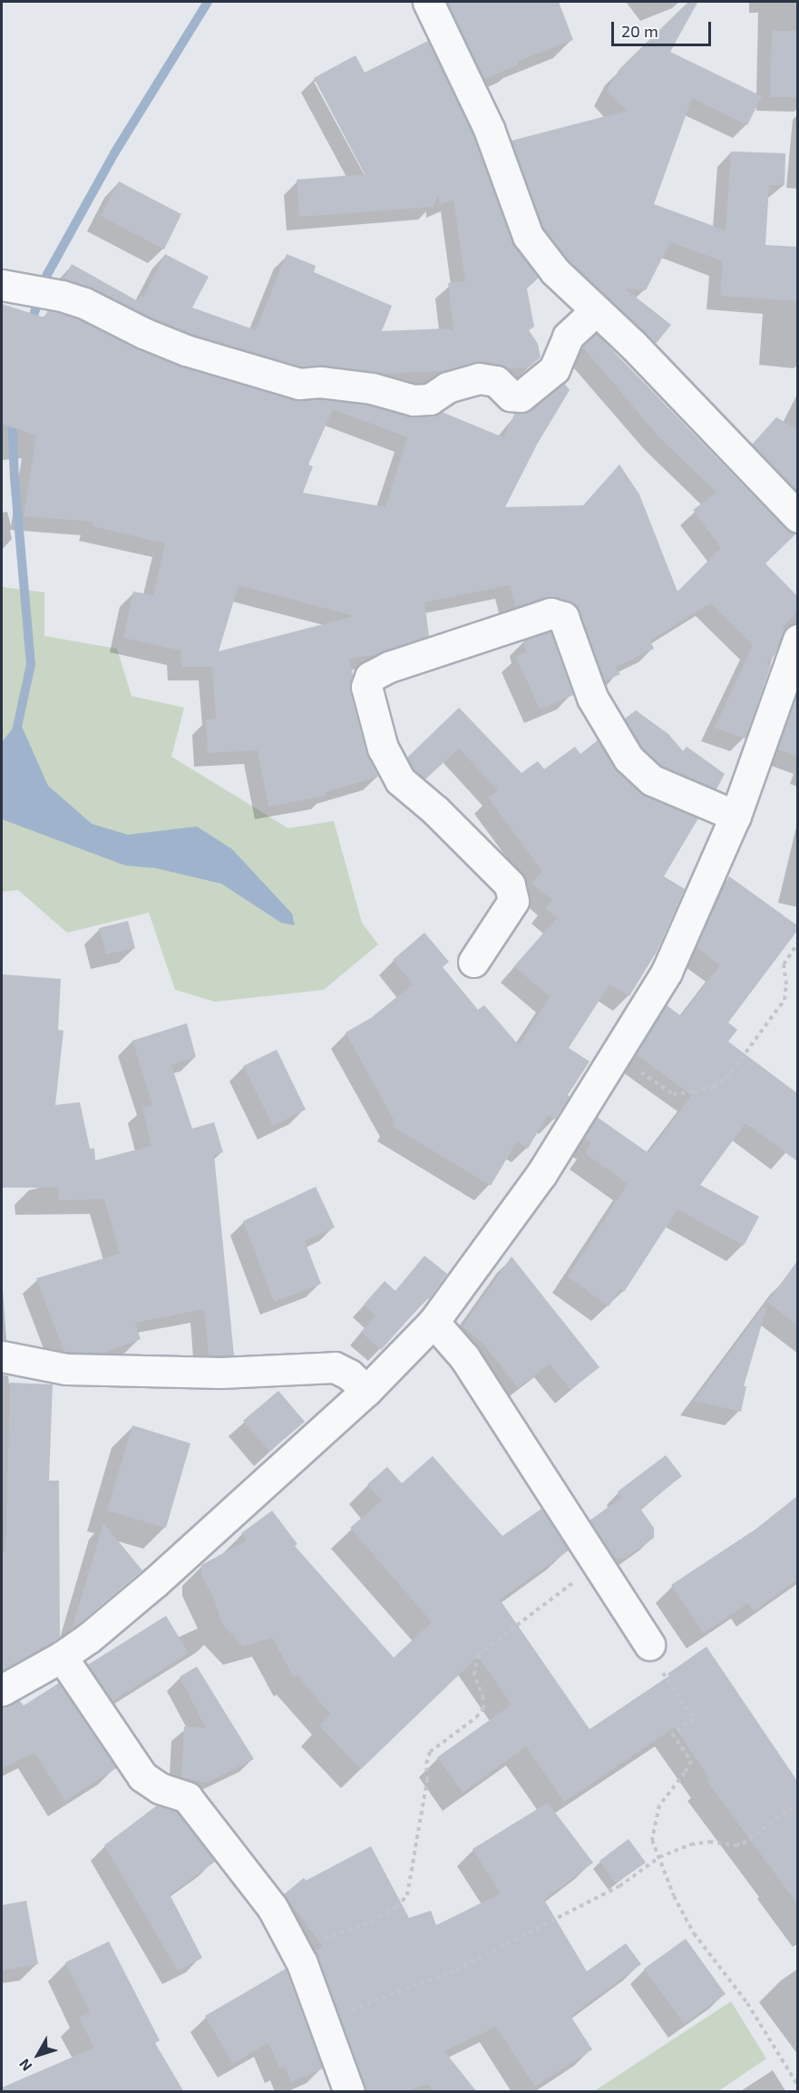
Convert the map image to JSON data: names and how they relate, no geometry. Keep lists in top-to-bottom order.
{
  "scale_bar": "20 m",
  "north": "bottom left"
}
